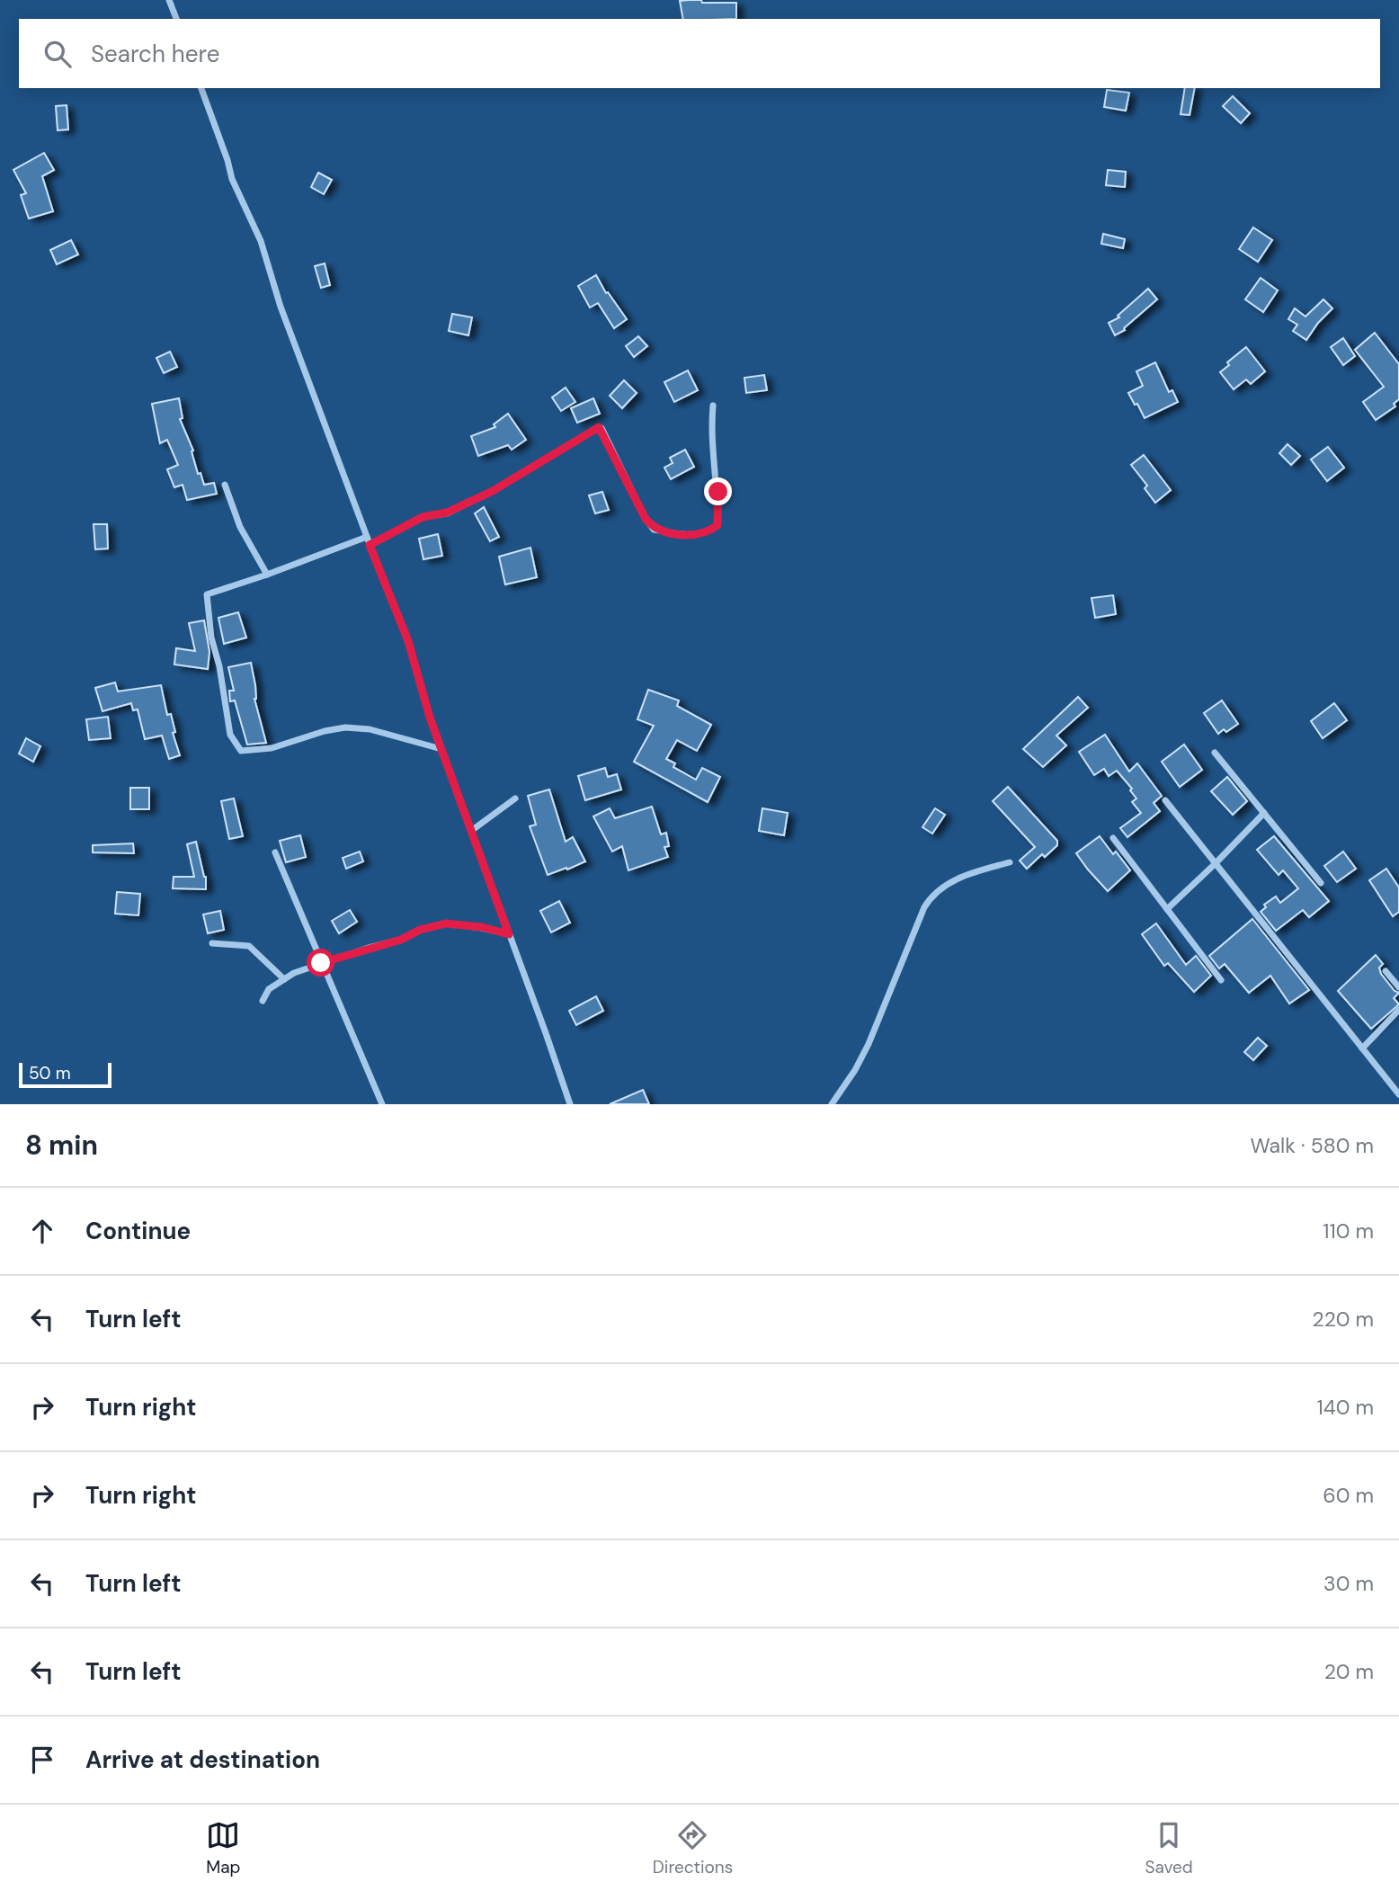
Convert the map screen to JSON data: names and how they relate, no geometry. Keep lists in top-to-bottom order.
{
  "scale_bar": "50 m",
  "page": {
    "search": "Search here",
    "scale": "50 m",
    "heading": ["8 min", "Walk · 580 m"],
    "list": [
      ["Continue", "110 m"],
      ["Turn left", "220 m"],
      ["Turn right", "140 m"],
      ["Turn right", "60 m"],
      ["Turn left", "30 m"],
      ["Turn left", "20 m"],
      "Arrive at destination"
    ],
    "nav": ["Map", "Directions", "Saved"]
  }
}
